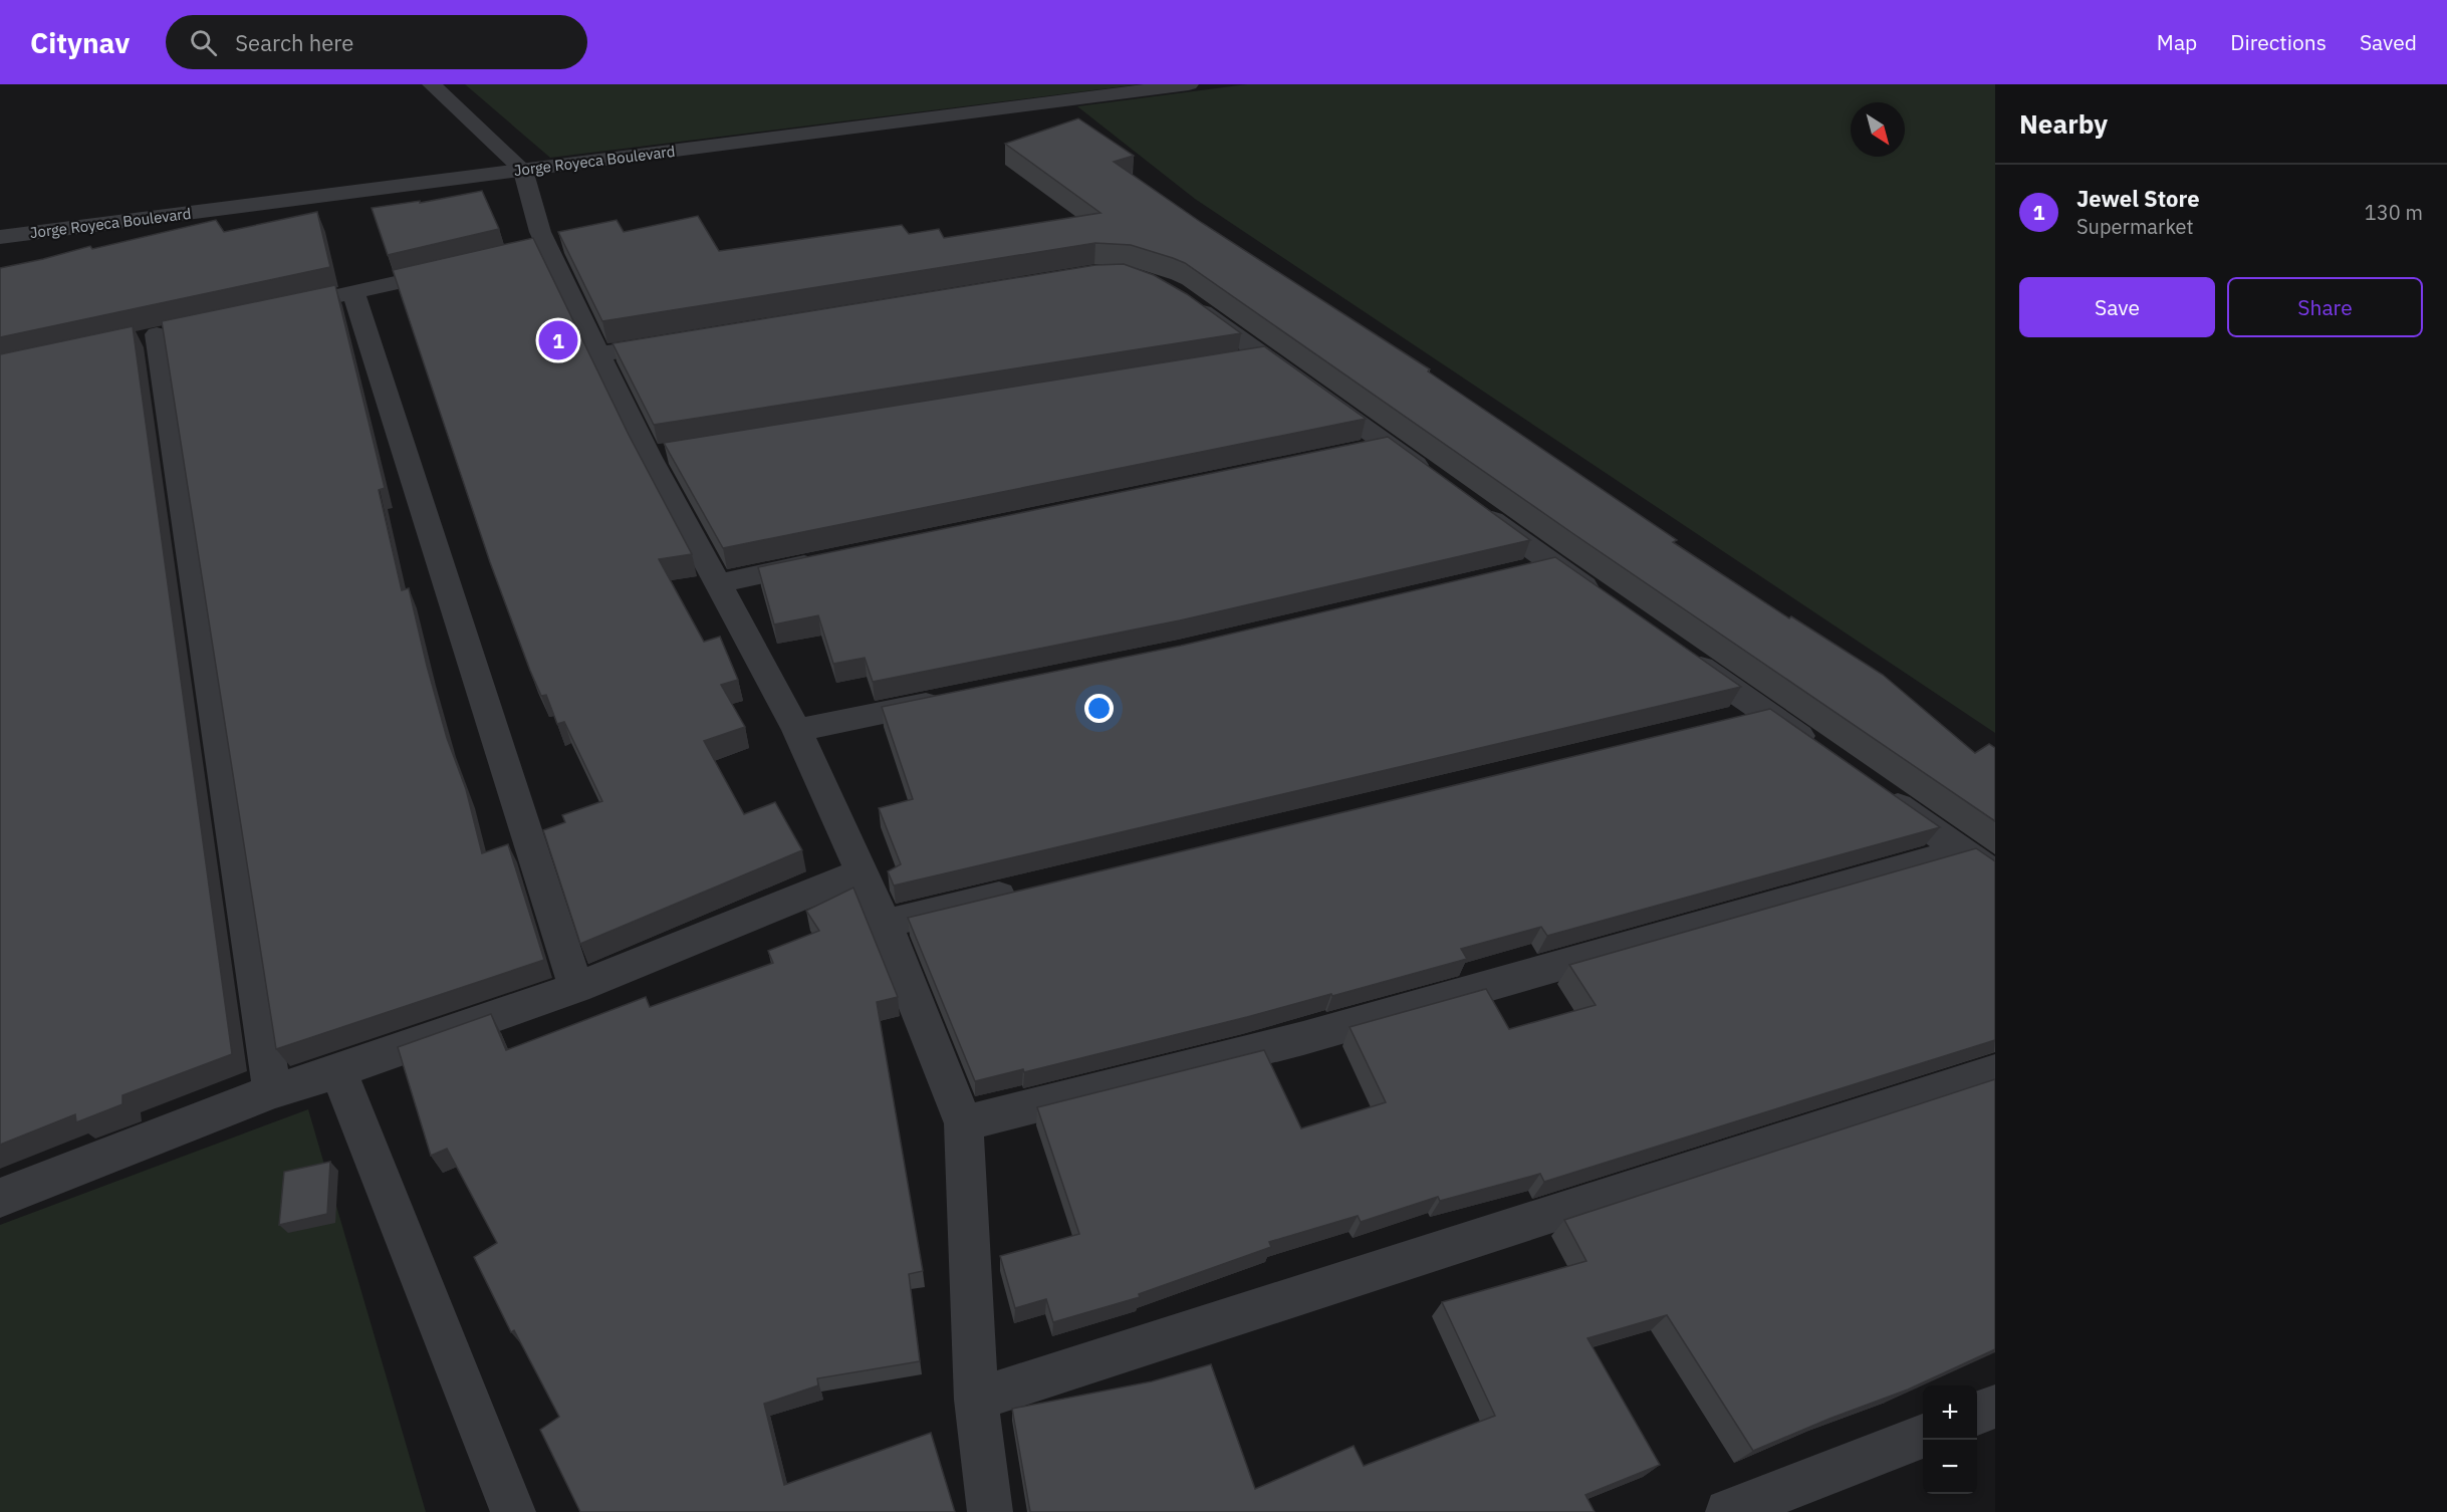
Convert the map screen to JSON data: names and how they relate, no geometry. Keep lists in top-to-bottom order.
{
  "streets": {
    "street": ["Jorge Royeca Boulevard"]
  },
  "north": "bottom right",
  "page": {
    "header": "Citynav",
    "search": "Search here",
    "nav": ["Map", "Directions", "Saved"],
    "heading": "Nearby",
    "list": [
      {
        "mark": "1",
        "name": "Jewel Store",
        "note": "Supermarket",
        "value": "130 m"
      }
    ],
    "buttons": ["Save", "Share"],
    "pins": "1",
    "map_buttons": ["+", "−"]
  }
}
